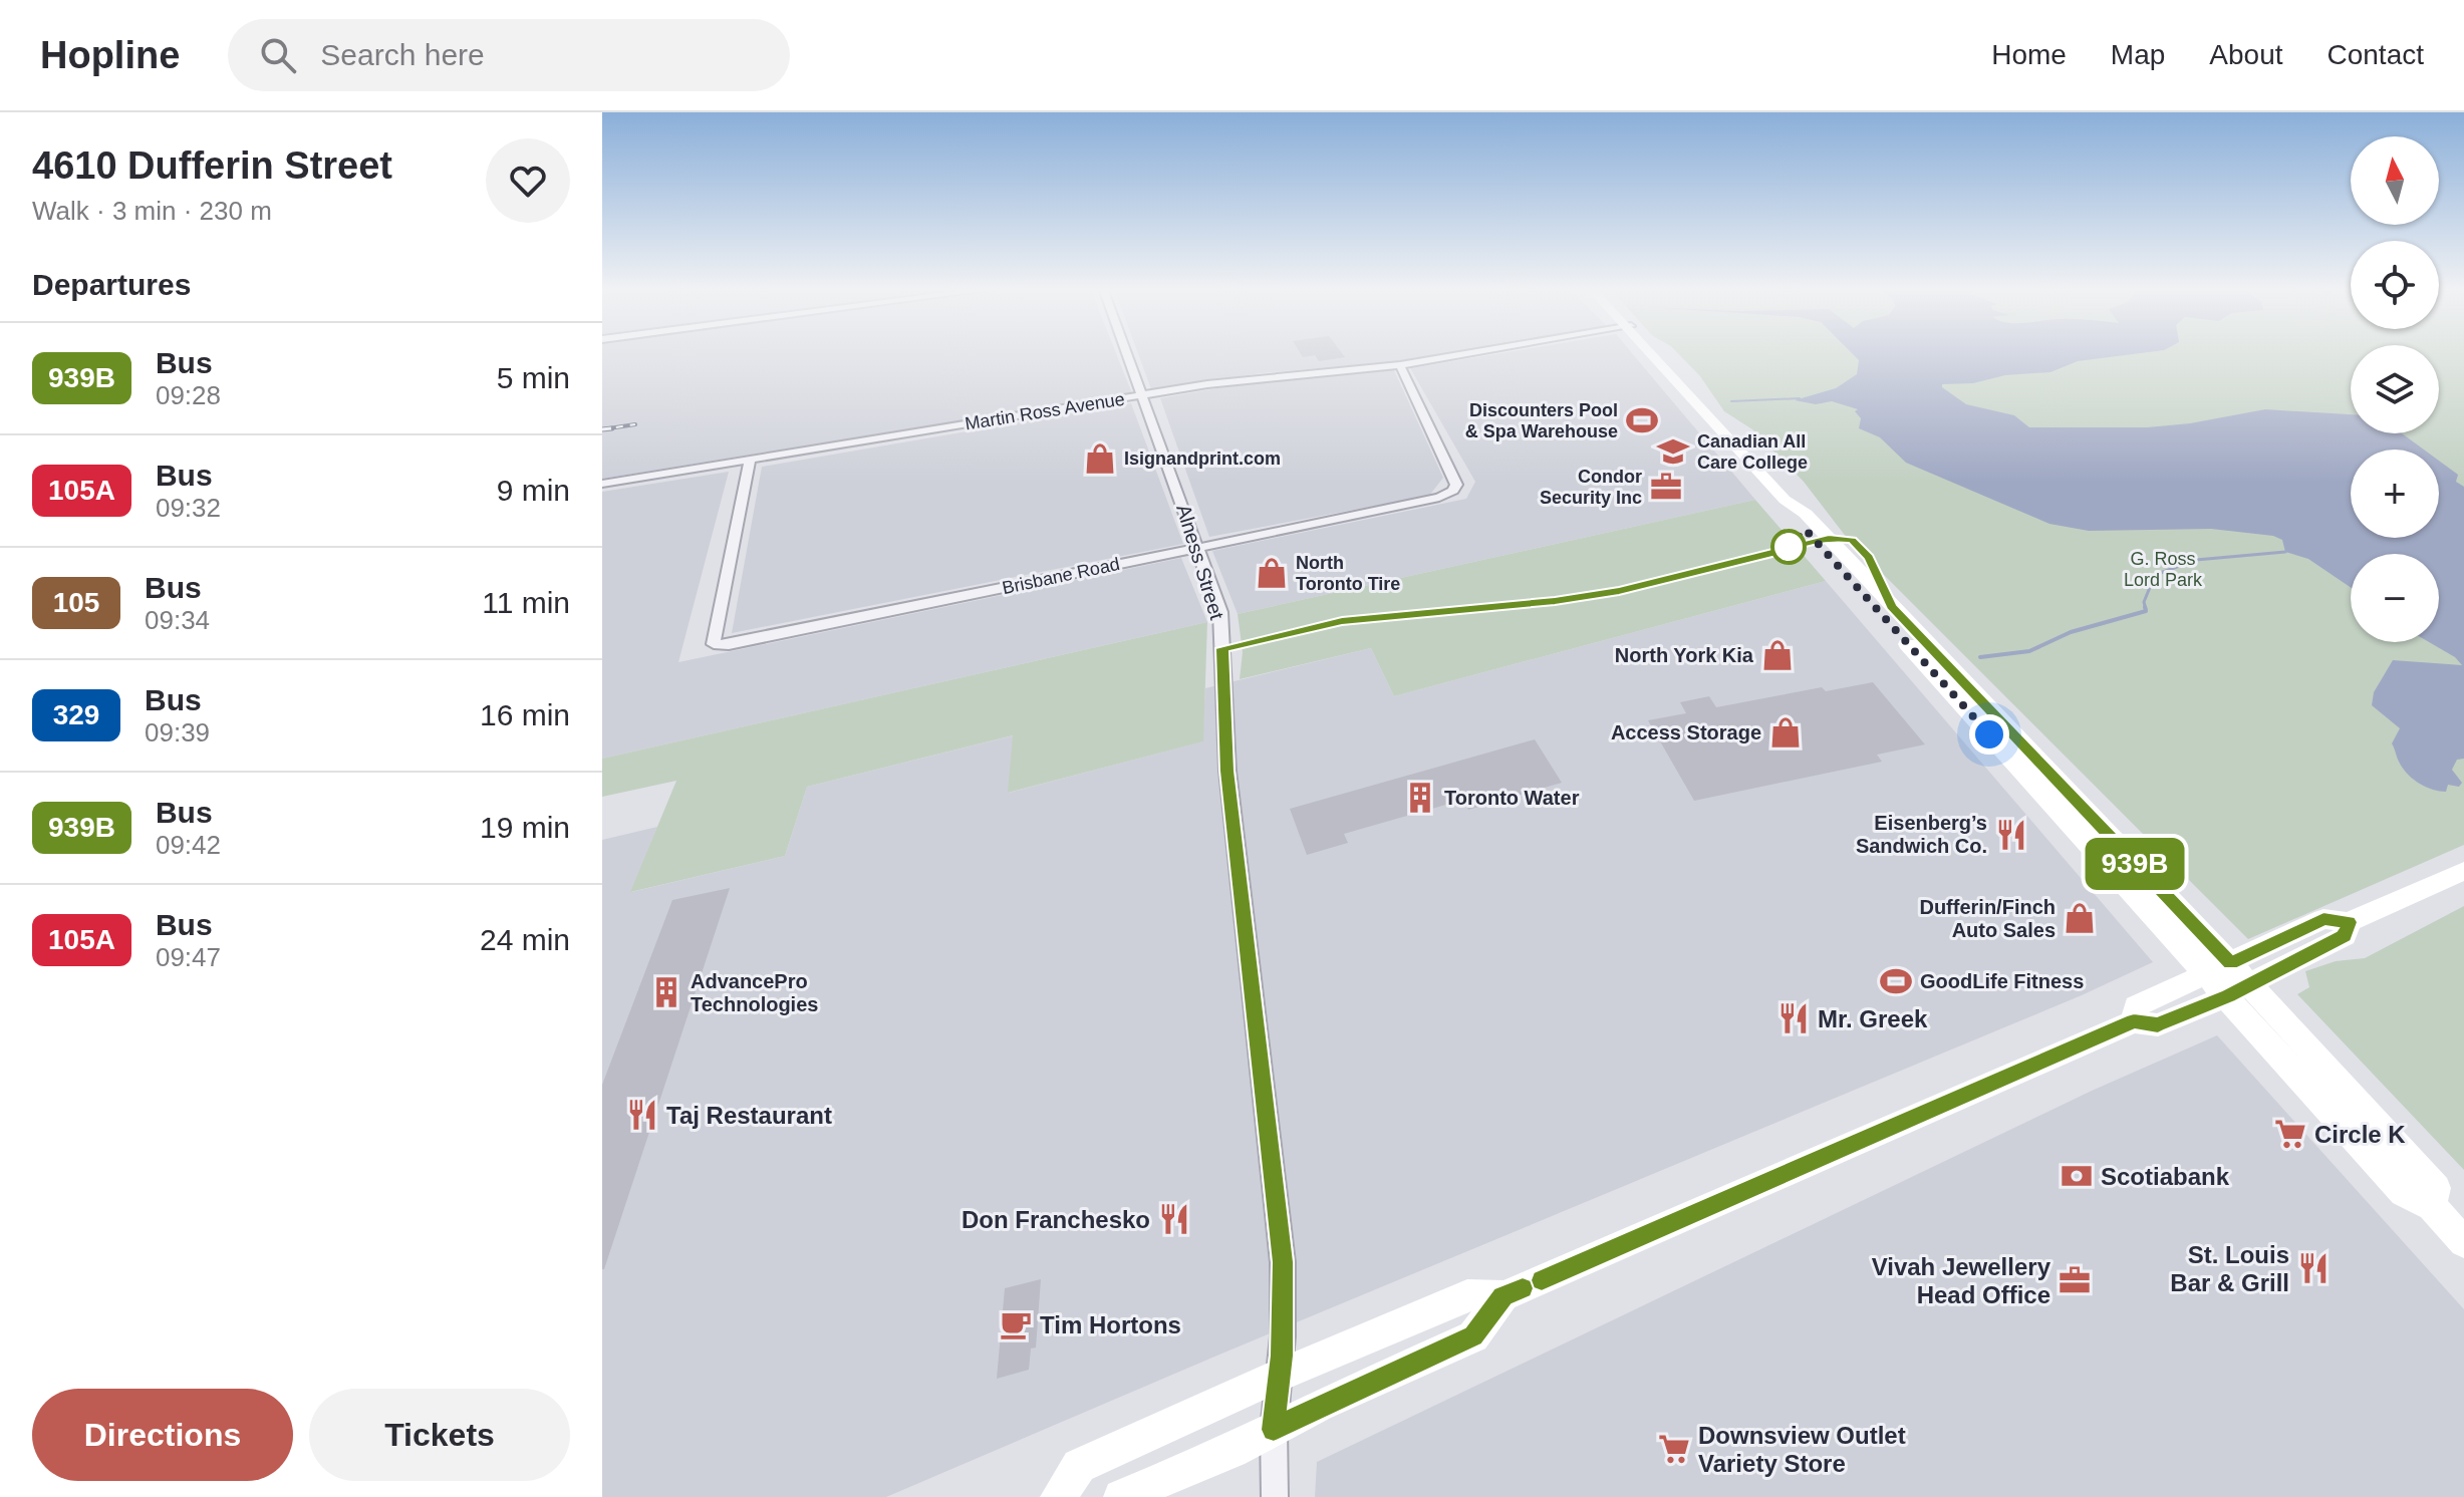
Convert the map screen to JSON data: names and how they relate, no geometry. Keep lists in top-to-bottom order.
{
  "streets": {
    "street": ["Martin Ross Avenue", "Alness Street", "Brisbane Road"]
  },
  "crossings": [
    ["Martin Ross Avenue", "Alness Street"],
    ["Martin Ross Avenue", "Brisbane Road"],
    ["Alness Street", "Brisbane Road"]
  ],
  "parks": ["G. Ross Lord Park"],
  "places": {
    "sports": ["Discounters Pool & Spa Warehouse", "GoodLife Fitness"],
    "school or university": ["Canadian All Care College"],
    "shop": [
      "Isignandprint.com",
      "North Toronto Tire",
      "North York Kia",
      "Access Storage",
      "Dufferin/Finch Auto Sales"
    ],
    "office": ["Condor Security Inc", "Vivah Jewellery Head Office"],
    "building": ["Toronto Water", "AdvancePro Technologies"],
    "restaurant": [
      "Eisenberg’s Sandwich Co.",
      "Mr. Greek",
      "Taj Restaurant",
      "Don Franchesko",
      "St. Louis Bar & Grill"
    ],
    "supermarket": ["Circle K", "Downsview Outlet Variety Store"],
    "bank": ["Scotiabank"],
    "cafe": ["Tim Hortons"]
  },
  "lines": ["bus line 939B"],
  "north": "top",
  "page": {
    "header": "Hopline",
    "search": "Search here",
    "nav": [
      "Home",
      "Map",
      "About",
      "Contact"
    ],
    "heading": [
      ["4610 Dufferin Street", "Walk · 3 min · 230 m"],
      "Departures"
    ],
    "on_map": "939B",
    "map_buttons": ["+", "−"],
    "list": [
      {
        "mark": "939B",
        "name": "Bus",
        "note": "09:28",
        "value": "5 min"
      },
      {
        "mark": "105A",
        "name": "Bus",
        "note": "09:32",
        "value": "9 min"
      },
      {
        "mark": "105",
        "name": "Bus",
        "note": "09:34",
        "value": "11 min"
      },
      {
        "mark": "329",
        "name": "Bus",
        "note": "09:39",
        "value": "16 min"
      },
      {
        "mark": "939B",
        "name": "Bus",
        "note": "09:42",
        "value": "19 min"
      },
      {
        "mark": "105A",
        "name": "Bus",
        "note": "09:47",
        "value": "24 min"
      }
    ],
    "buttons": ["Directions", "Tickets"]
  }
}
